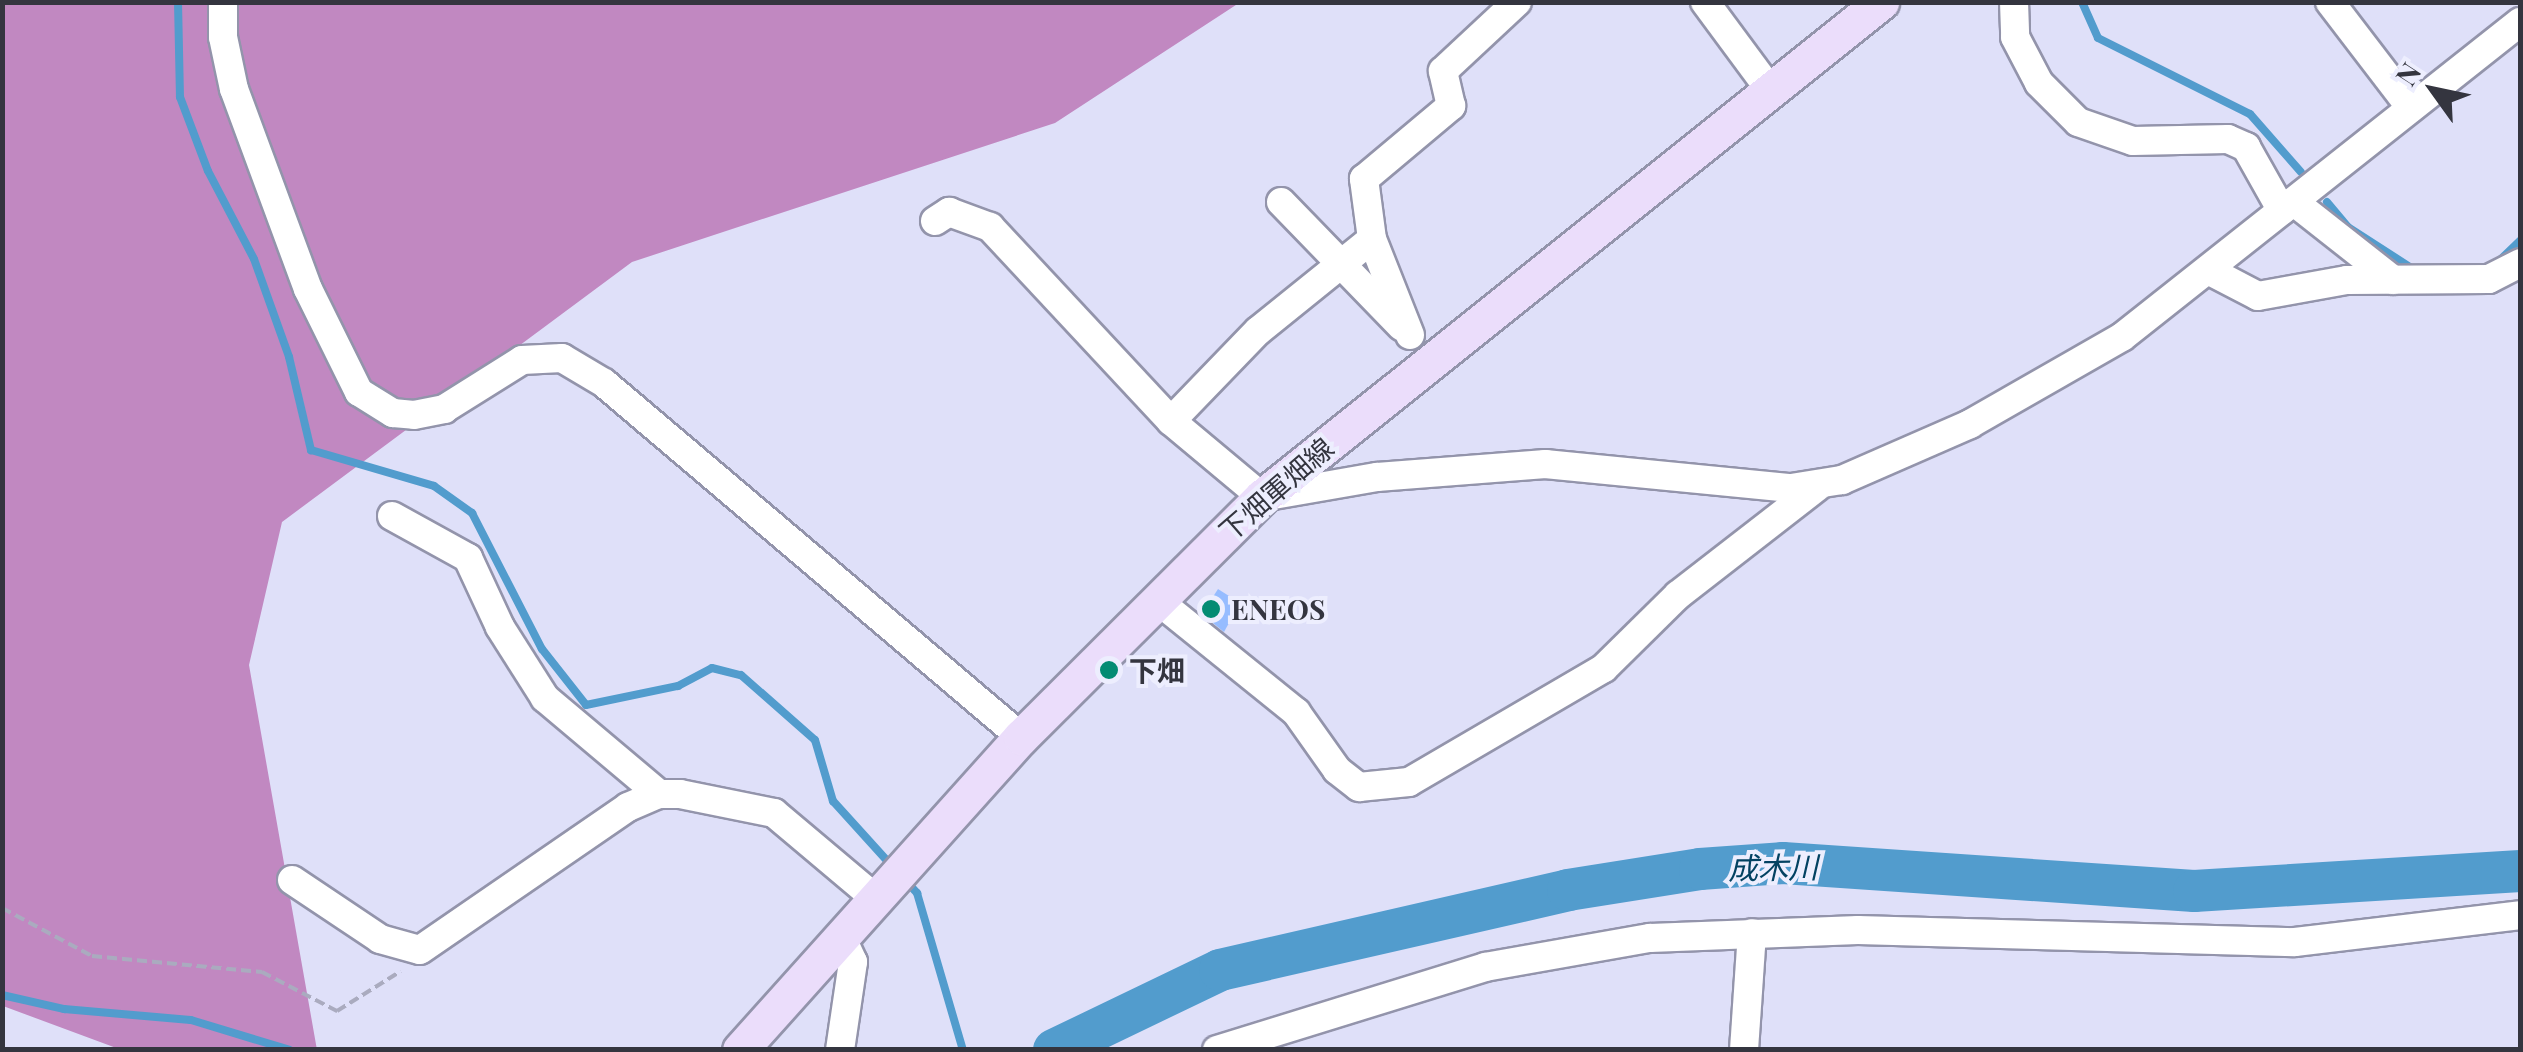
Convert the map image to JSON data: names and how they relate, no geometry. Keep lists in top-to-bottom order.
{
  "streets": {
    "main road": ["下畑軍畑線"]
  },
  "water": ["成木川"],
  "places": ["ENEOS", "下畑"],
  "north": "top left"
}
